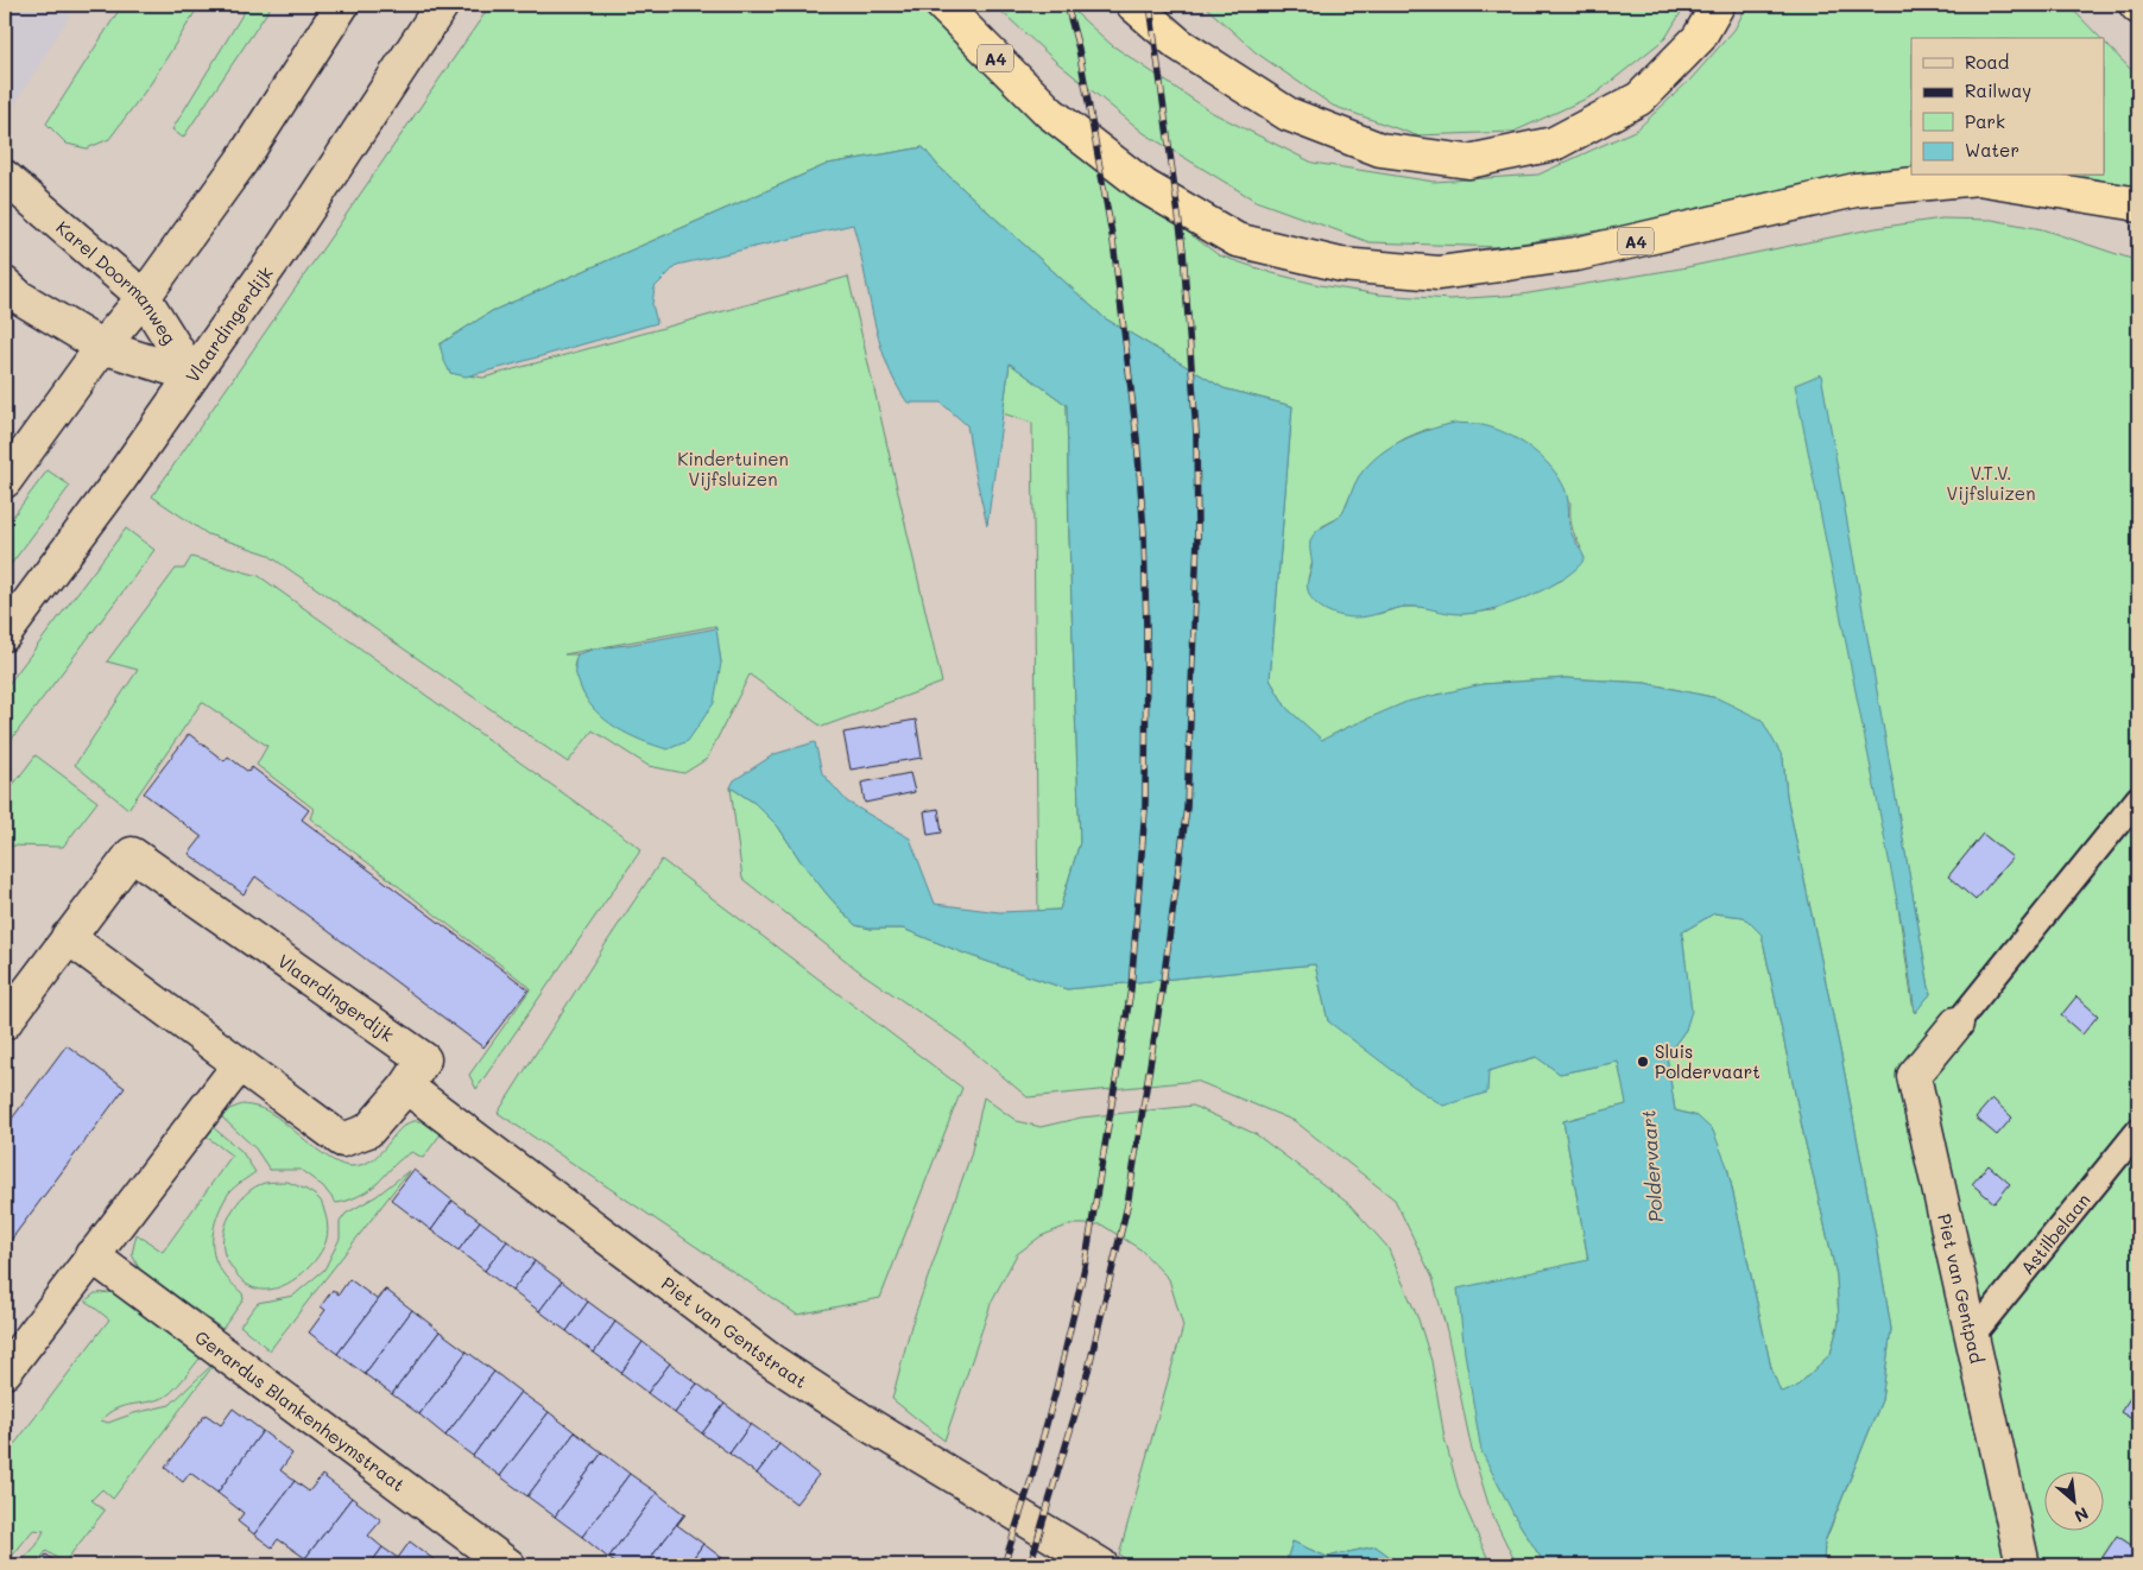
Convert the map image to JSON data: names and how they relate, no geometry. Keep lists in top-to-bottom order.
{
  "streets": {
    "highway": ["A4"],
    "street": [
      "Karel Doormanweg",
      "Vlaardingerdijk",
      "Piet van Gentpad",
      "Piet van Gentstraat",
      "Gerardus Blankenheymstraat"
    ],
    "lane": ["Astilbelaan"]
  },
  "crossings": [
    ["Karel Doormanweg", "Vlaardingerdijk"],
    ["Vlaardingerdijk", "Piet van Gentstraat"],
    ["Astilbelaan", "Piet van Gentpad"]
  ],
  "water": ["Poldervaart"],
  "parks": ["Kindertuinen Vijfsluizen", "V.T.V. Vijfsluizen"],
  "places": ["Sluis Poldervaart"],
  "legend": [
    "Road",
    "Railway",
    "Park",
    "Water"
  ],
  "north": "bottom right"
}
